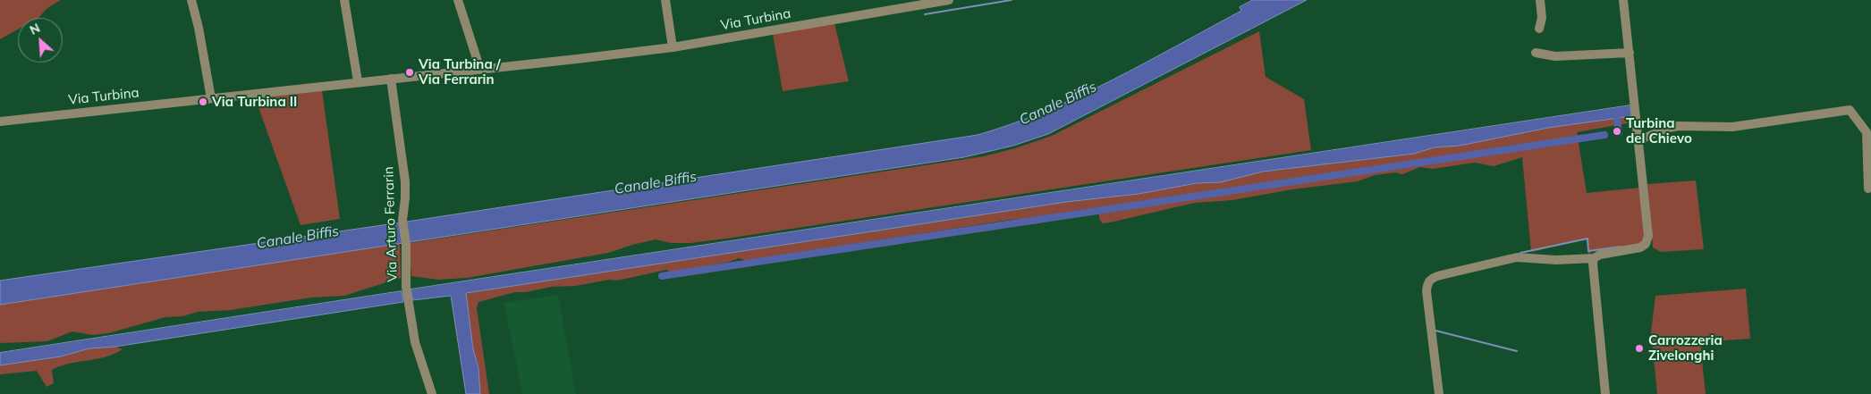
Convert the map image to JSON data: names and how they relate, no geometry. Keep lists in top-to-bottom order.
{
  "streets": {
    "street": ["Via Turbina", "Via Arturo Ferrarin"]
  },
  "crossings": [
    ["Via Turbina", "Via Arturo Ferrarin"]
  ],
  "water": ["Canale Biffis"],
  "places": [
    "Via Turbina / Via Ferrarin",
    "Via Turbina II",
    "Turbina del Chievo",
    "Carrozzeria Zivelonghi"
  ],
  "north": "top left"
}
